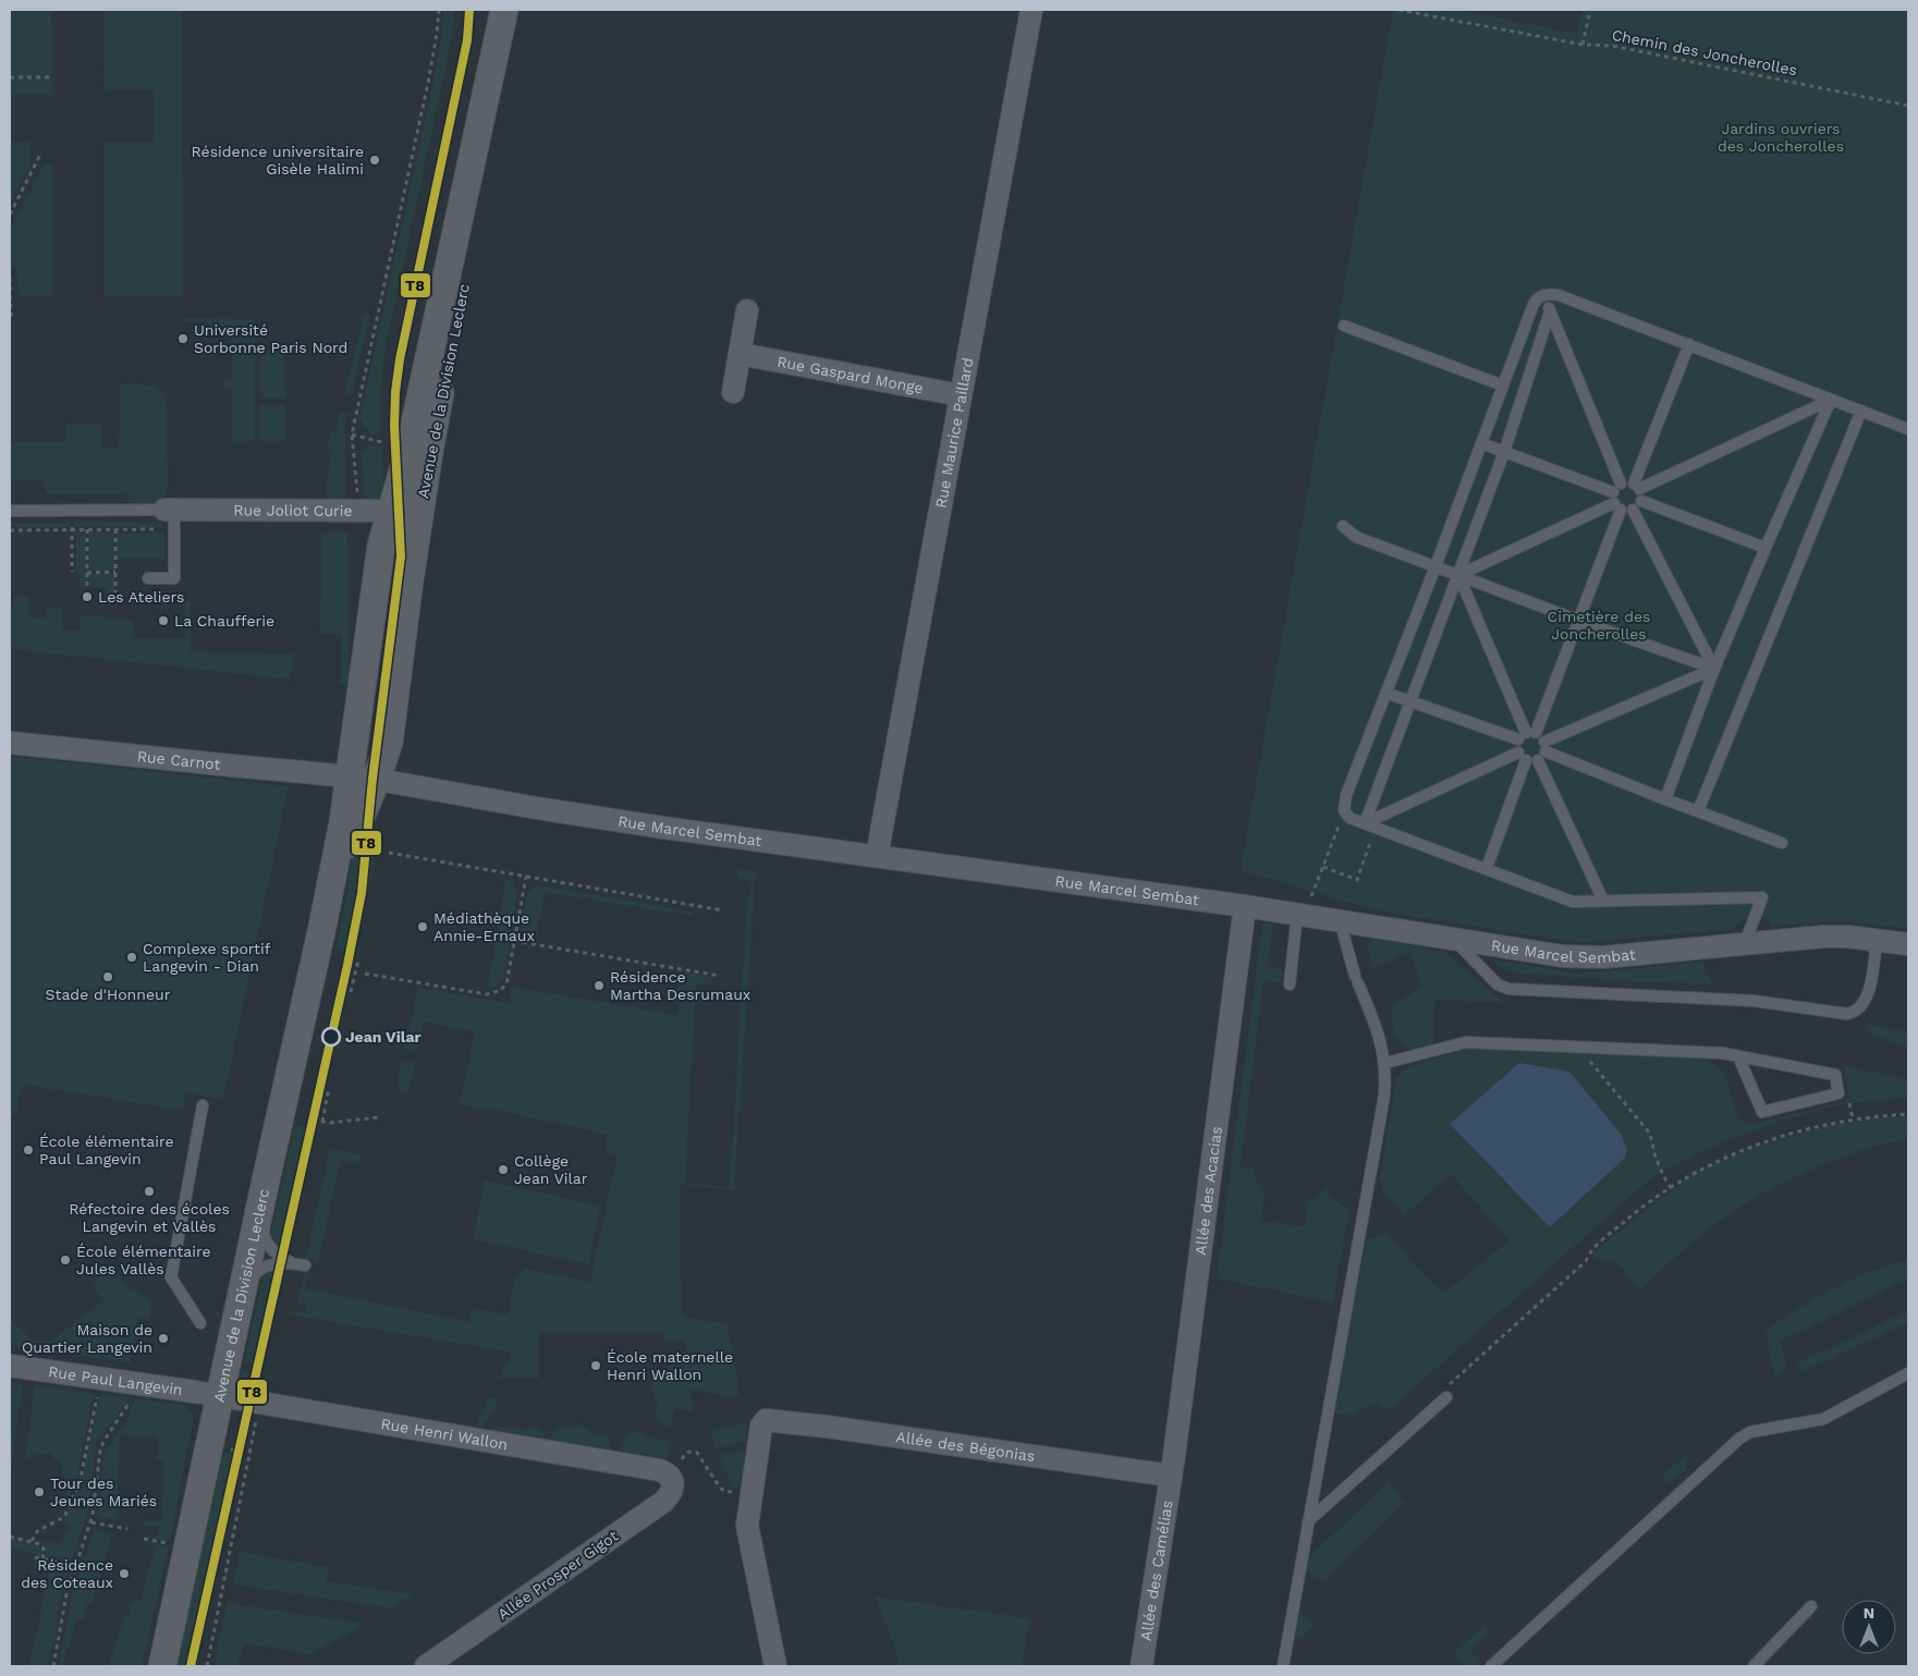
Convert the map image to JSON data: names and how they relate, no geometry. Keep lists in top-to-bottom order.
{
  "streets": {
    "street": [
      "Rue Gaspard Monge",
      "Avenue de la Division Leclerc",
      "Rue Maurice Paillard",
      "Rue Joliot Curie",
      "Rue Carnot",
      "Rue Marcel Sembat",
      "Allée des Acacias",
      "Rue Paul Langevin",
      "Rue Henri Wallon",
      "Allée des Bégonias",
      "Allée des Camélias",
      "Allée Prosper Gigot"
    ],
    "path": ["Chemin des Joncherolles"]
  },
  "crossings": [
    ["Rue Gaspard Monge", "Rue Maurice Paillard"],
    ["Avenue de la Division Leclerc", "Rue Joliot Curie"],
    ["Avenue de la Division Leclerc", "Rue Carnot"],
    ["Avenue de la Division Leclerc", "Rue Marcel Sembat"],
    ["Avenue de la Division Leclerc", "Rue Paul Langevin"],
    ["Avenue de la Division Leclerc", "Rue Henri Wallon"],
    ["Rue Maurice Paillard", "Rue Marcel Sembat"],
    ["Rue Carnot", "Rue Marcel Sembat"],
    ["Rue Marcel Sembat", "Allée des Acacias"],
    ["Allée des Acacias", "Allée des Bégonias"],
    ["Allée des Acacias", "Allée des Camélias"],
    ["Rue Paul Langevin", "Rue Henri Wallon"],
    ["Rue Henri Wallon", "Allée Prosper Gigot"],
    ["Allée des Bégonias", "Allée des Camélias"]
  ],
  "parks": ["Jardins ouvriers des Joncherolles", "Cimetière des Joncherolles"],
  "places": [
    "Résidence universitaire Gisèle Halimi",
    "Université Sorbonne Paris Nord",
    "Les Ateliers",
    "La Chaufferie",
    "Médiathèque Annie-Ernaux",
    "Complexe sportif Langevin - Dian",
    "Stade d'Honneur",
    "Résidence Martha Desrumaux",
    "Jean Vilar",
    "École élémentaire Paul Langevin",
    "Collège Jean Vilar",
    "Réfectoire des écoles Langevin et Vallès",
    "École élémentaire Jules Vallès",
    "Maison de Quartier Langevin",
    "École maternelle Henri Wallon",
    "Tour des Jeunes Mariés",
    "Résidence des Coteaux"
  ],
  "lines": ["transit line T8"],
  "north": "top"
}
